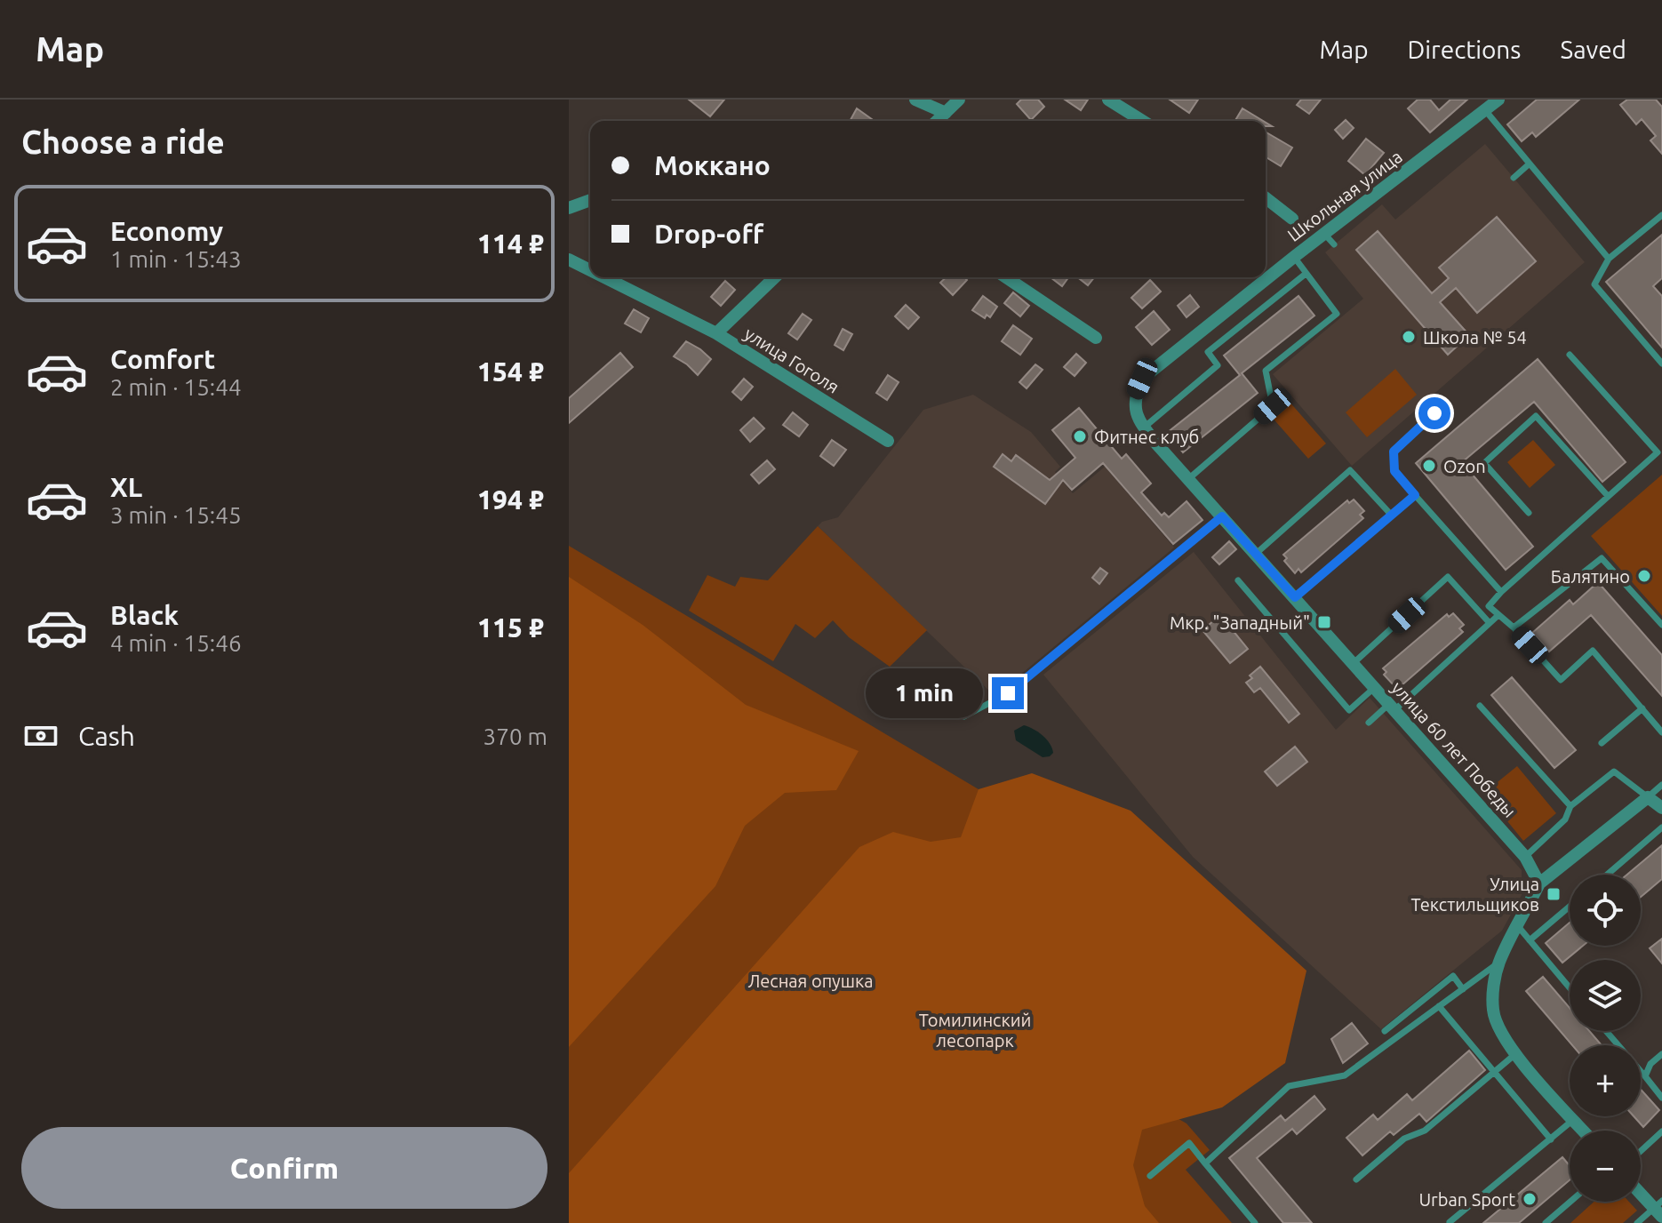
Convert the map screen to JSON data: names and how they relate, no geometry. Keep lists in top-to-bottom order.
{
  "streets": {
    "street": ["Школьная улица", "улица Гоголя", "улица 60 лет Победы"]
  },
  "crossings": [
    ["Школьная улица", "улица 60 лет Победы"]
  ],
  "parks": ["Лесная опушка", "Томилинский лесопарк"],
  "places": {
    "other": [
      "Школа № 54",
      "Фитнес клуб",
      "Ozon",
      "Балятино",
      "Urban Sport"
    ],
    "transit": ["Мкр. \"Западный\"", "Улица Текстильщиков"]
  },
  "page": {
    "header": "Map",
    "nav": ["Map", "Directions", "Saved"],
    "heading": "Choose a ride",
    "banner": ["Моккано", "Drop-off"],
    "list": [
      {
        "name": "Economy",
        "note": "1 min · 15:43",
        "value": "114 ₽"
      },
      {
        "name": "Comfort",
        "note": "2 min · 15:44",
        "value": "154 ₽"
      },
      {
        "name": "XL",
        "note": "3 min · 15:45",
        "value": "194 ₽"
      },
      {
        "name": "Black",
        "note": "4 min · 15:46",
        "value": "115 ₽"
      }
    ],
    "bubble": "1 min",
    "pay": ["Cash", "370 m"],
    "map_buttons": ["+", "−"],
    "buttons": "Confirm"
  }
}
